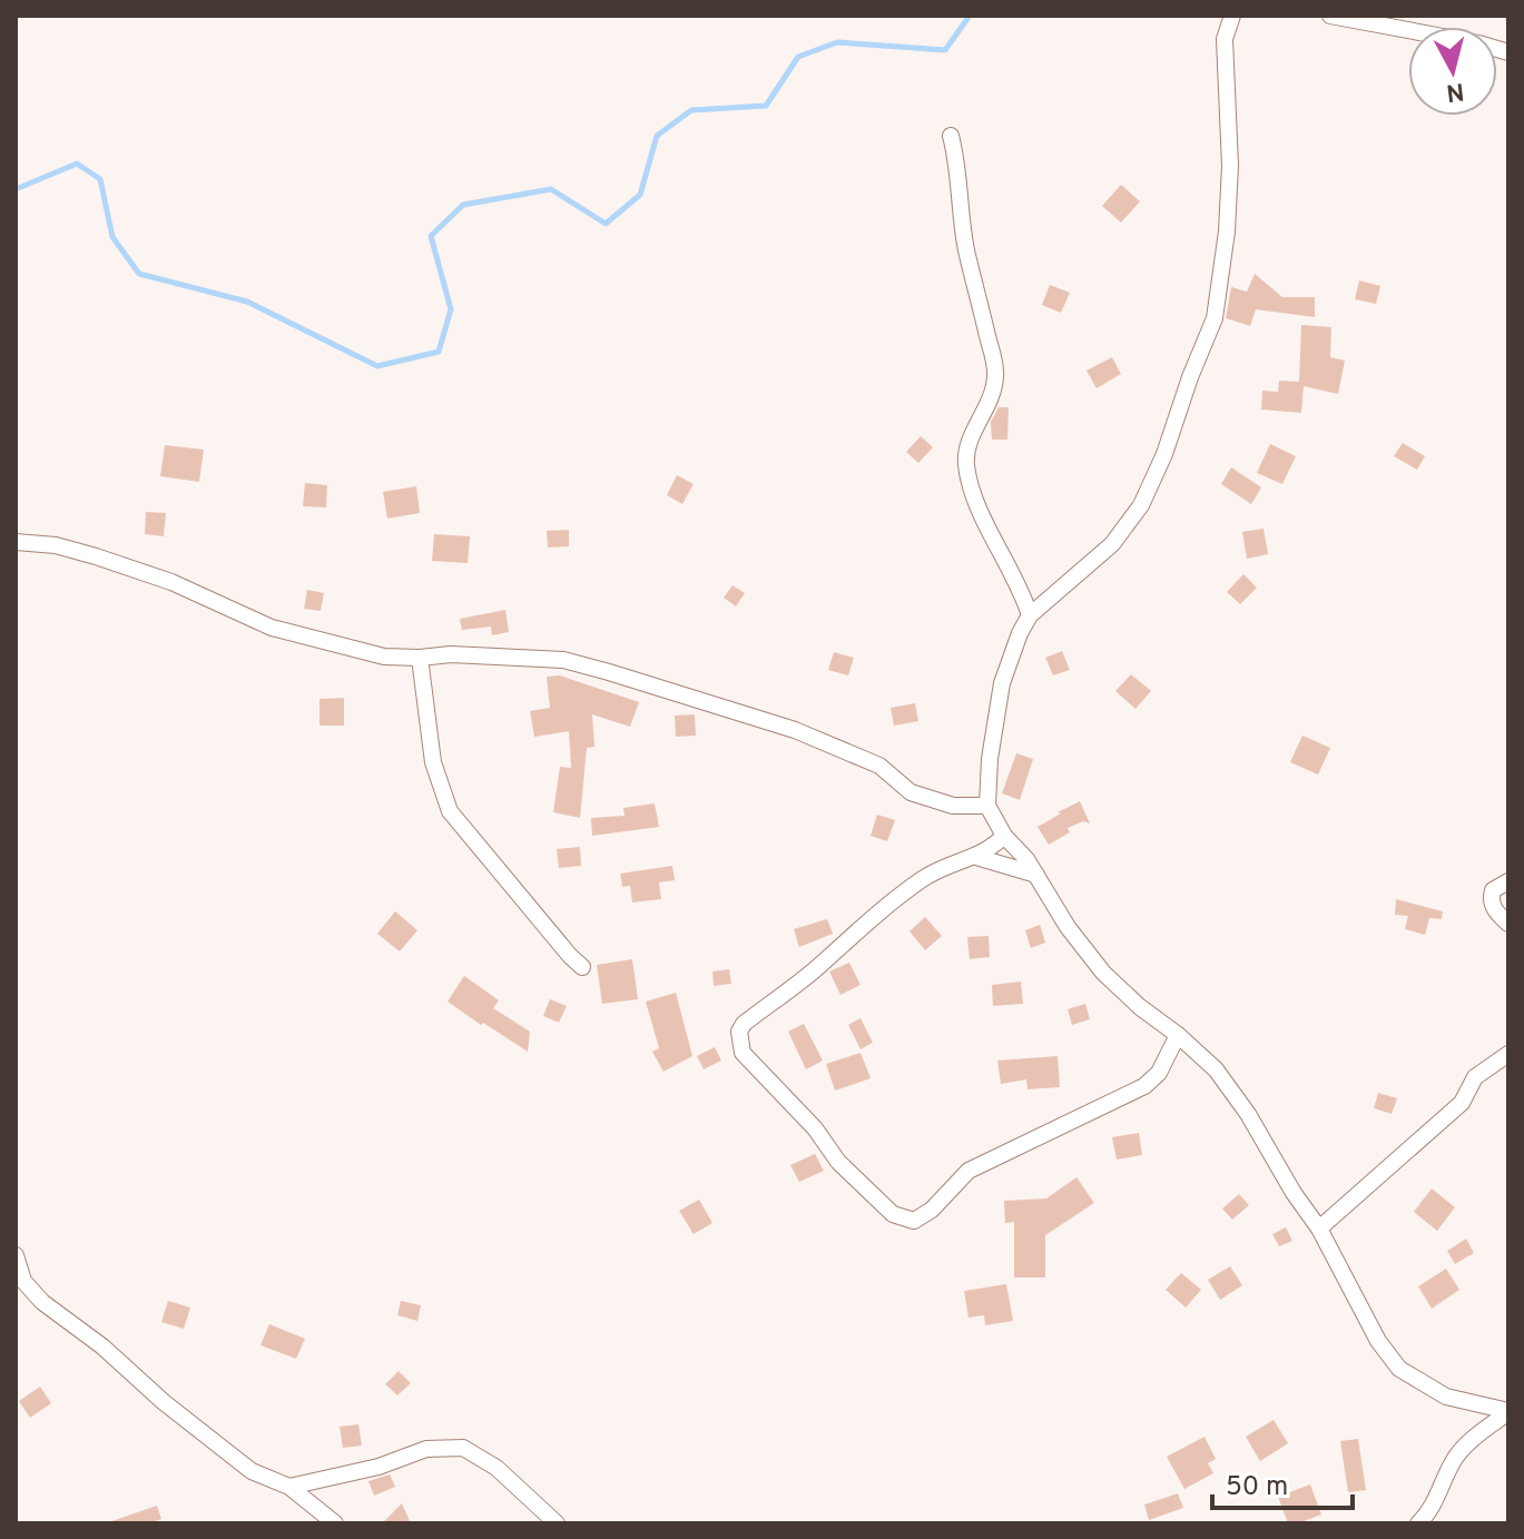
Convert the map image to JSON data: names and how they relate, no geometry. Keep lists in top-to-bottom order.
{
  "scale_bar": "50 m",
  "north": "bottom"
}
